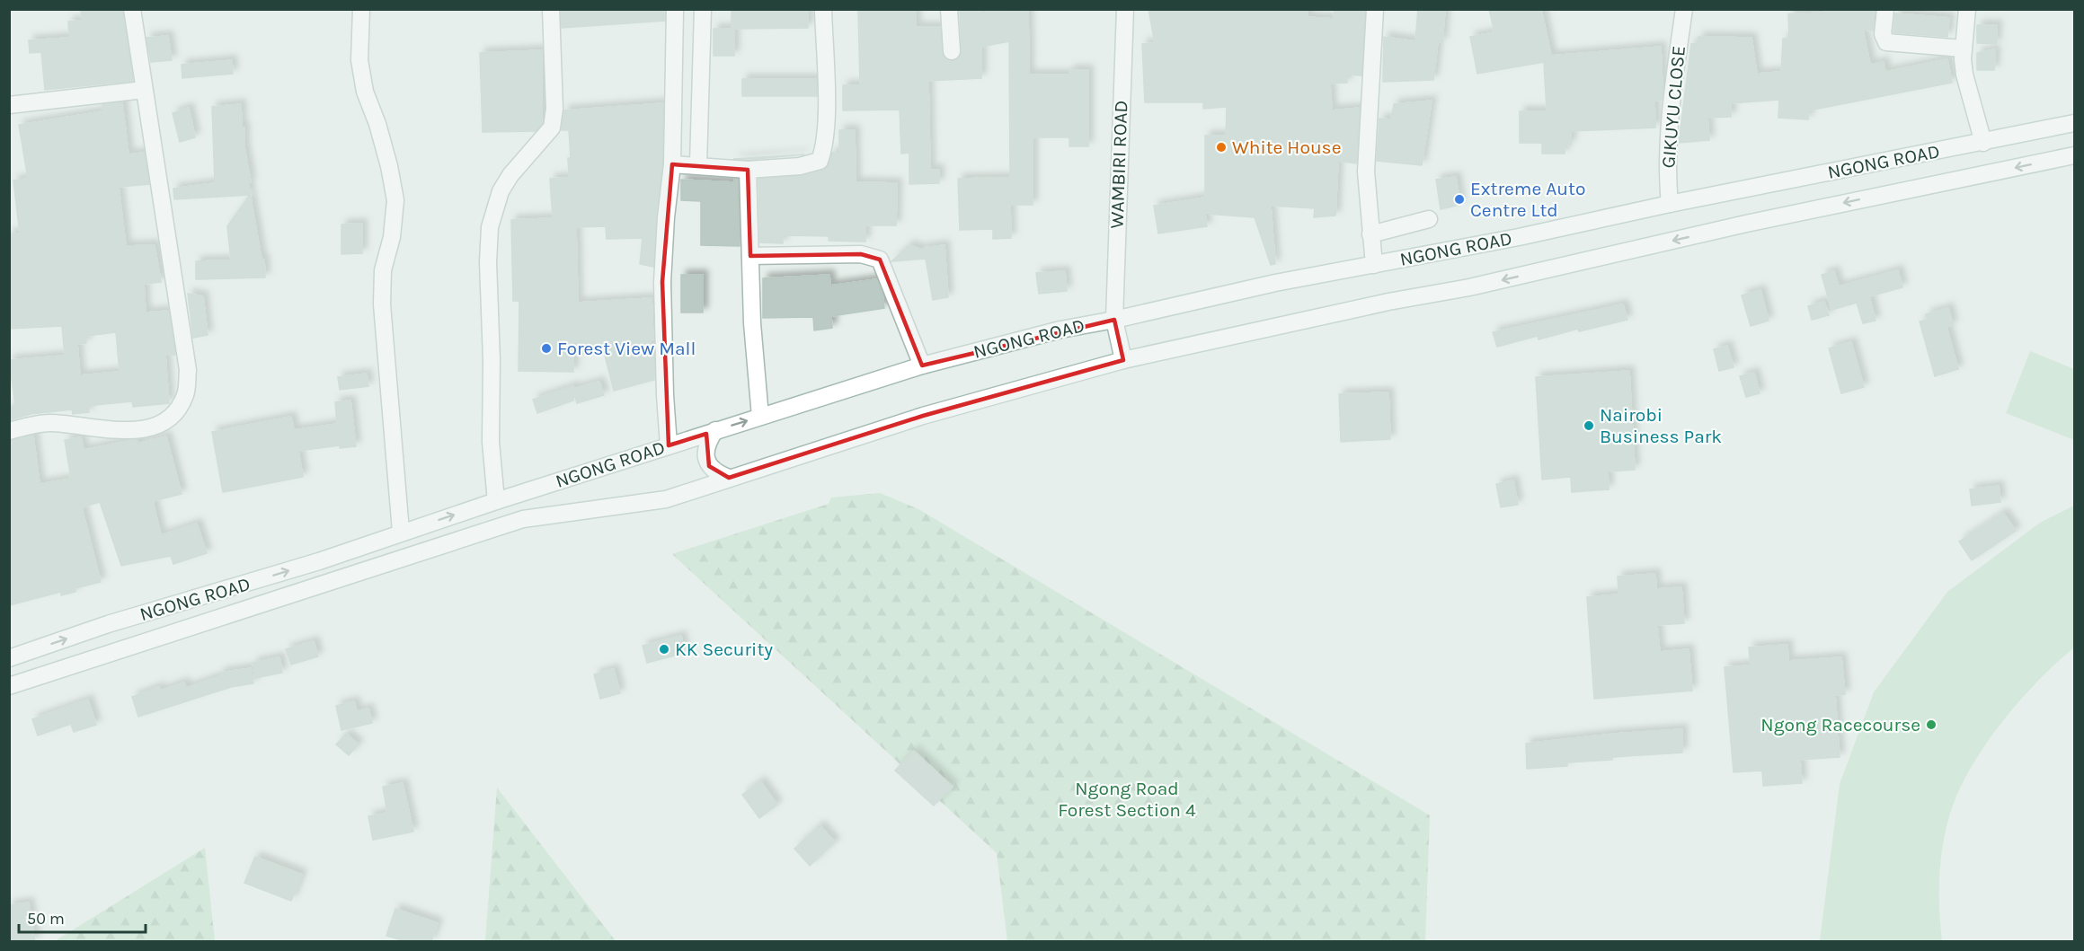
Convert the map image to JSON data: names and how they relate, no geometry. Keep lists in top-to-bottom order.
{
  "streets": {
    "main road": ["GIKUYU CLOSE", "NGONG ROAD", "WAMBIRI ROAD"]
  },
  "crossings": [
    ["GIKUYU CLOSE", "NGONG ROAD"],
    ["NGONG ROAD", "WAMBIRI ROAD"]
  ],
  "parks": ["Ngong Road Forest Section 4"],
  "places": [
    "White House",
    "Extreme Auto Centre Ltd",
    "Forest View Mall",
    "Nairobi Business Park",
    "KK Security",
    "Ngong Racecourse"
  ],
  "scale_bar": "50 m"
}
